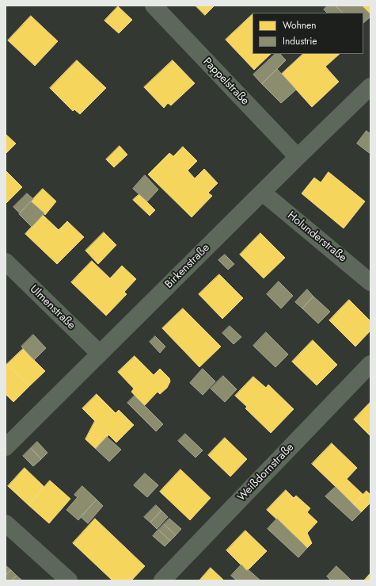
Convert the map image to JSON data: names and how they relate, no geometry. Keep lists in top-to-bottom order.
{
  "streets": {
    "street": [
      "Pappelstraße",
      "Holunderstraße",
      "Birkenstraße",
      "Ulmenstraße",
      "Weißdornstraße"
    ]
  },
  "crossings": [
    ["Pappelstraße", "Birkenstraße"],
    ["Holunderstraße", "Birkenstraße"],
    ["Birkenstraße", "Ulmenstraße"]
  ],
  "legend": ["Wohnen", "Industrie"]
}
